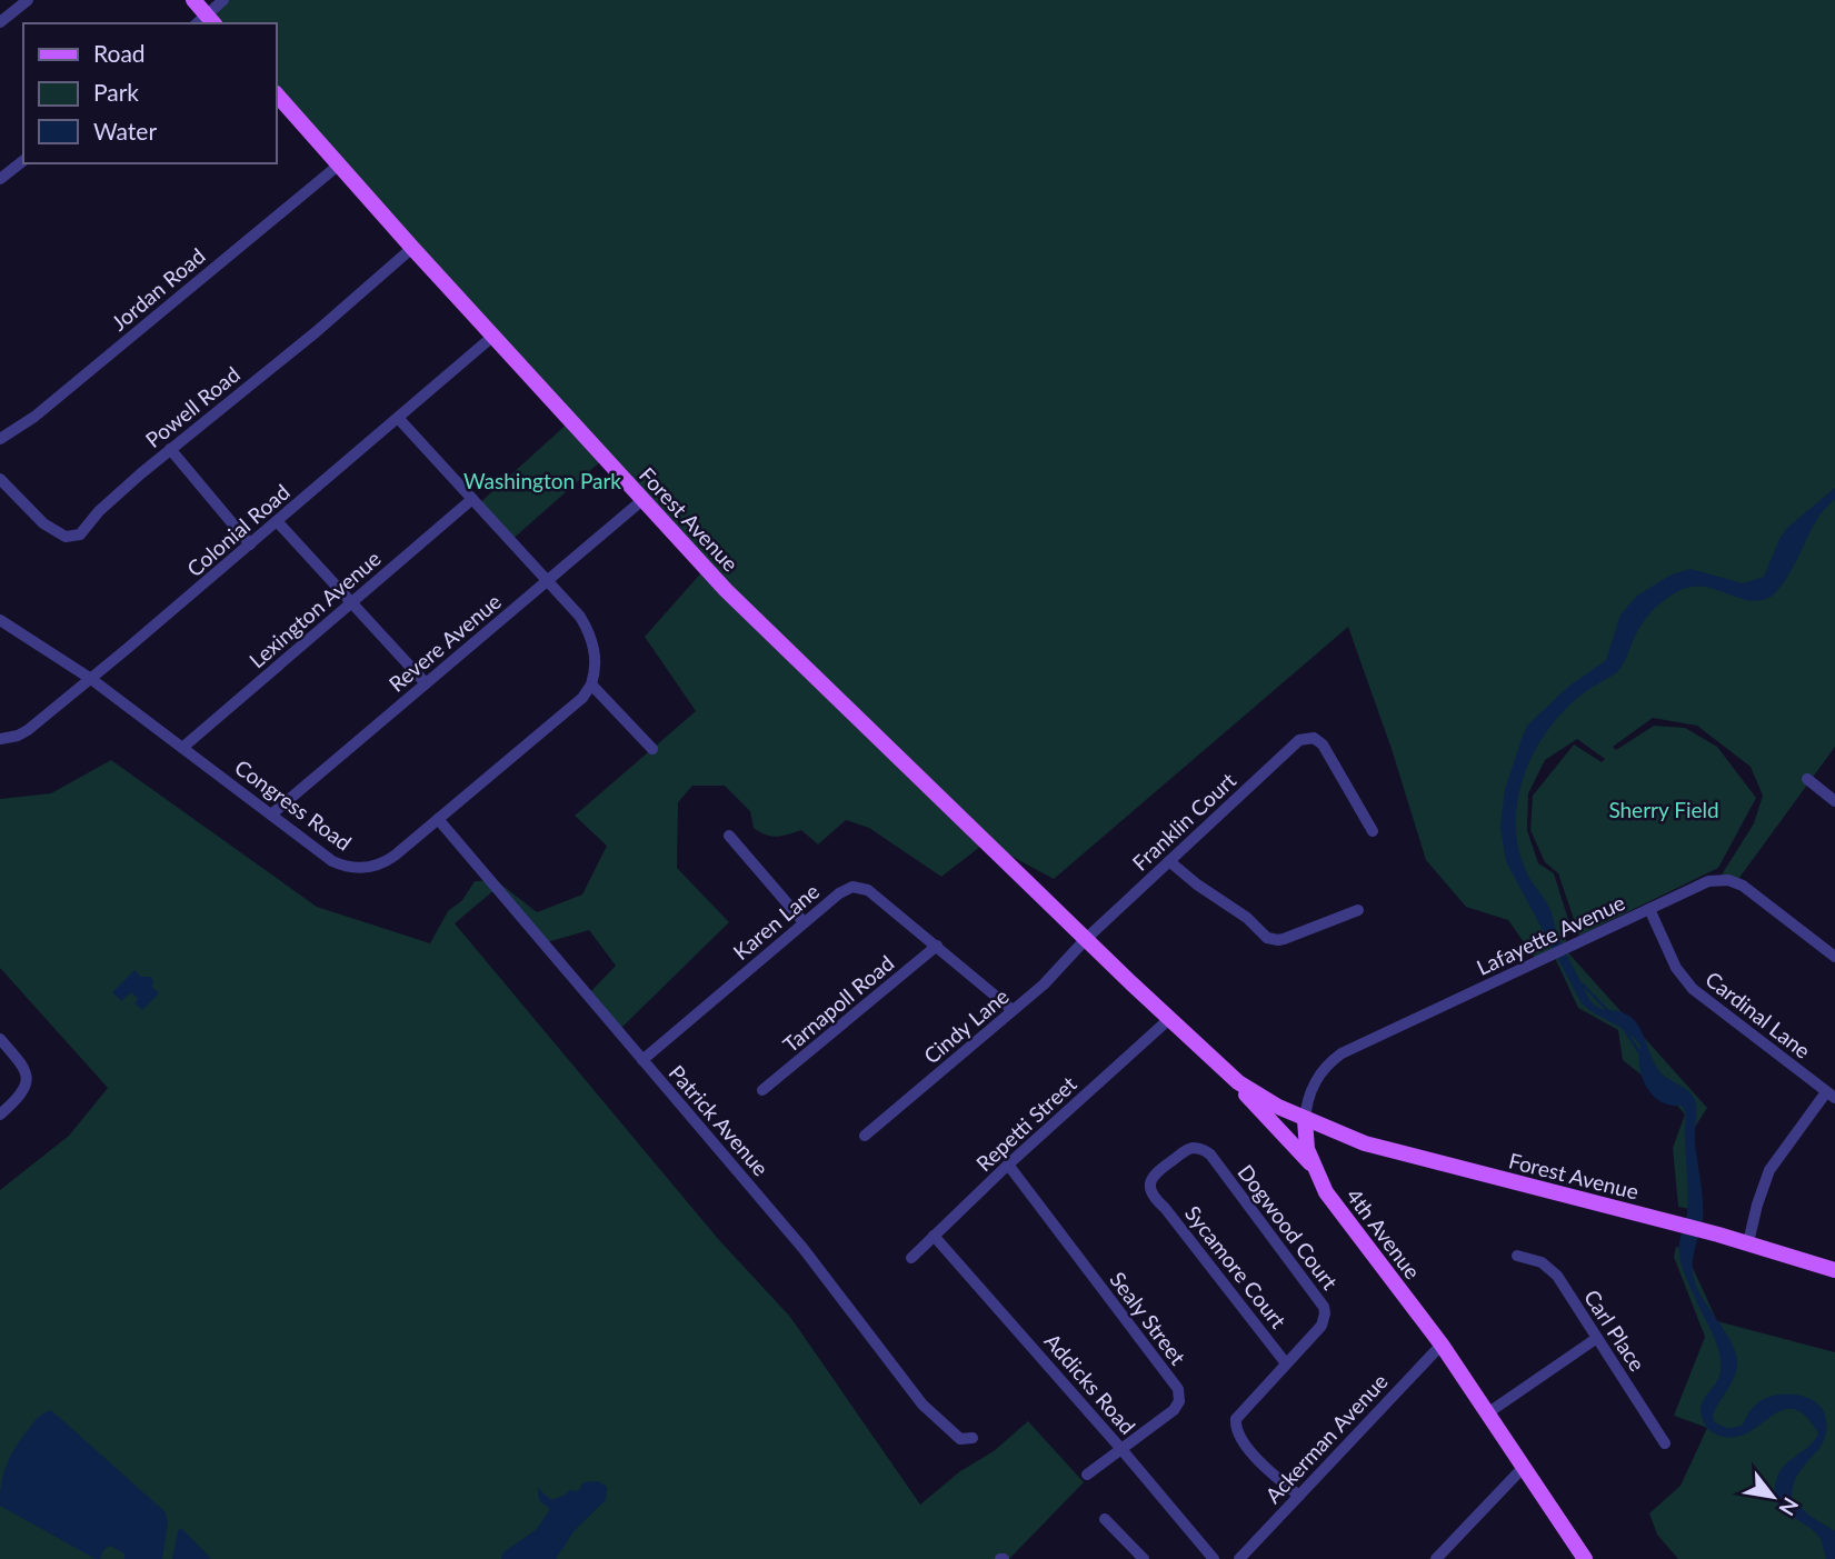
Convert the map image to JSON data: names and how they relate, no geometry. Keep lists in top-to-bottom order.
{
  "streets": {
    "main road": ["Forest Avenue", "4th Avenue"],
    "street": [
      "Jordan Road",
      "Powell Road",
      "Colonial Road",
      "Lexington Avenue",
      "Revere Avenue",
      "Congress Road",
      "Franklin Court",
      "Karen Lane",
      "Lafayette Avenue",
      "Tarnapoll Road",
      "Cardinal Lane",
      "Cindy Lane",
      "Patrick Avenue",
      "Repetti Street",
      "Dogwood Court",
      "Sycamore Court",
      "Sealy Street",
      "Carl Place",
      "Addicks Road",
      "Ackerman Avenue"
    ]
  },
  "crossings": [
    ["Jordan Road", "Forest Avenue"],
    ["Powell Road", "Forest Avenue"],
    ["Forest Avenue", "Colonial Road"],
    ["Forest Avenue", "Revere Avenue"],
    ["Forest Avenue", "Franklin Court"],
    ["Forest Avenue", "Lafayette Avenue"],
    ["Forest Avenue", "Cindy Lane"],
    ["Forest Avenue", "4th Avenue"],
    ["Colonial Road", "Congress Road"],
    ["Lexington Avenue", "Congress Road"],
    ["Revere Avenue", "Congress Road"],
    ["Congress Road", "Patrick Avenue"],
    ["Franklin Court", "Cindy Lane"],
    ["Karen Lane", "Tarnapoll Road"],
    ["Karen Lane", "Cindy Lane"],
    ["Karen Lane", "Patrick Avenue"],
    ["Lafayette Avenue", "Cardinal Lane"],
    ["Lafayette Avenue", "4th Avenue"],
    ["Repetti Street", "Sealy Street"],
    ["Repetti Street", "Addicks Road"],
    ["Dogwood Court", "Sycamore Court"],
    ["Dogwood Court", "Ackerman Avenue"],
    ["4th Avenue", "Ackerman Avenue"],
    ["Sealy Street", "Addicks Road"]
  ],
  "parks": ["Washington Park", "Sherry Field"],
  "legend": ["Road", "Park", "Water"],
  "north": "bottom right"
}
